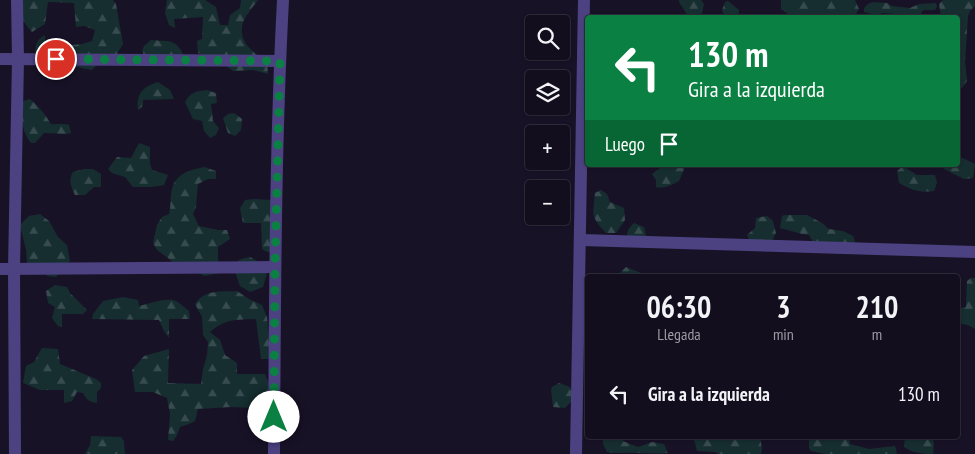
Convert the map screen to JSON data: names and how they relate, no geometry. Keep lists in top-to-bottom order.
{
  "page": {
    "map_buttons": ["+", "−"],
    "turn": ["130 m", "Gira a la izquierda"],
    "then": "Luego",
    "eta": [
      "06:30",
      "Llegada",
      "3",
      "min",
      "210",
      "m"
    ],
    "list": [
      {
        "name": "Gira a la izquierda",
        "value": "130 m"
      }
    ]
  }
}
